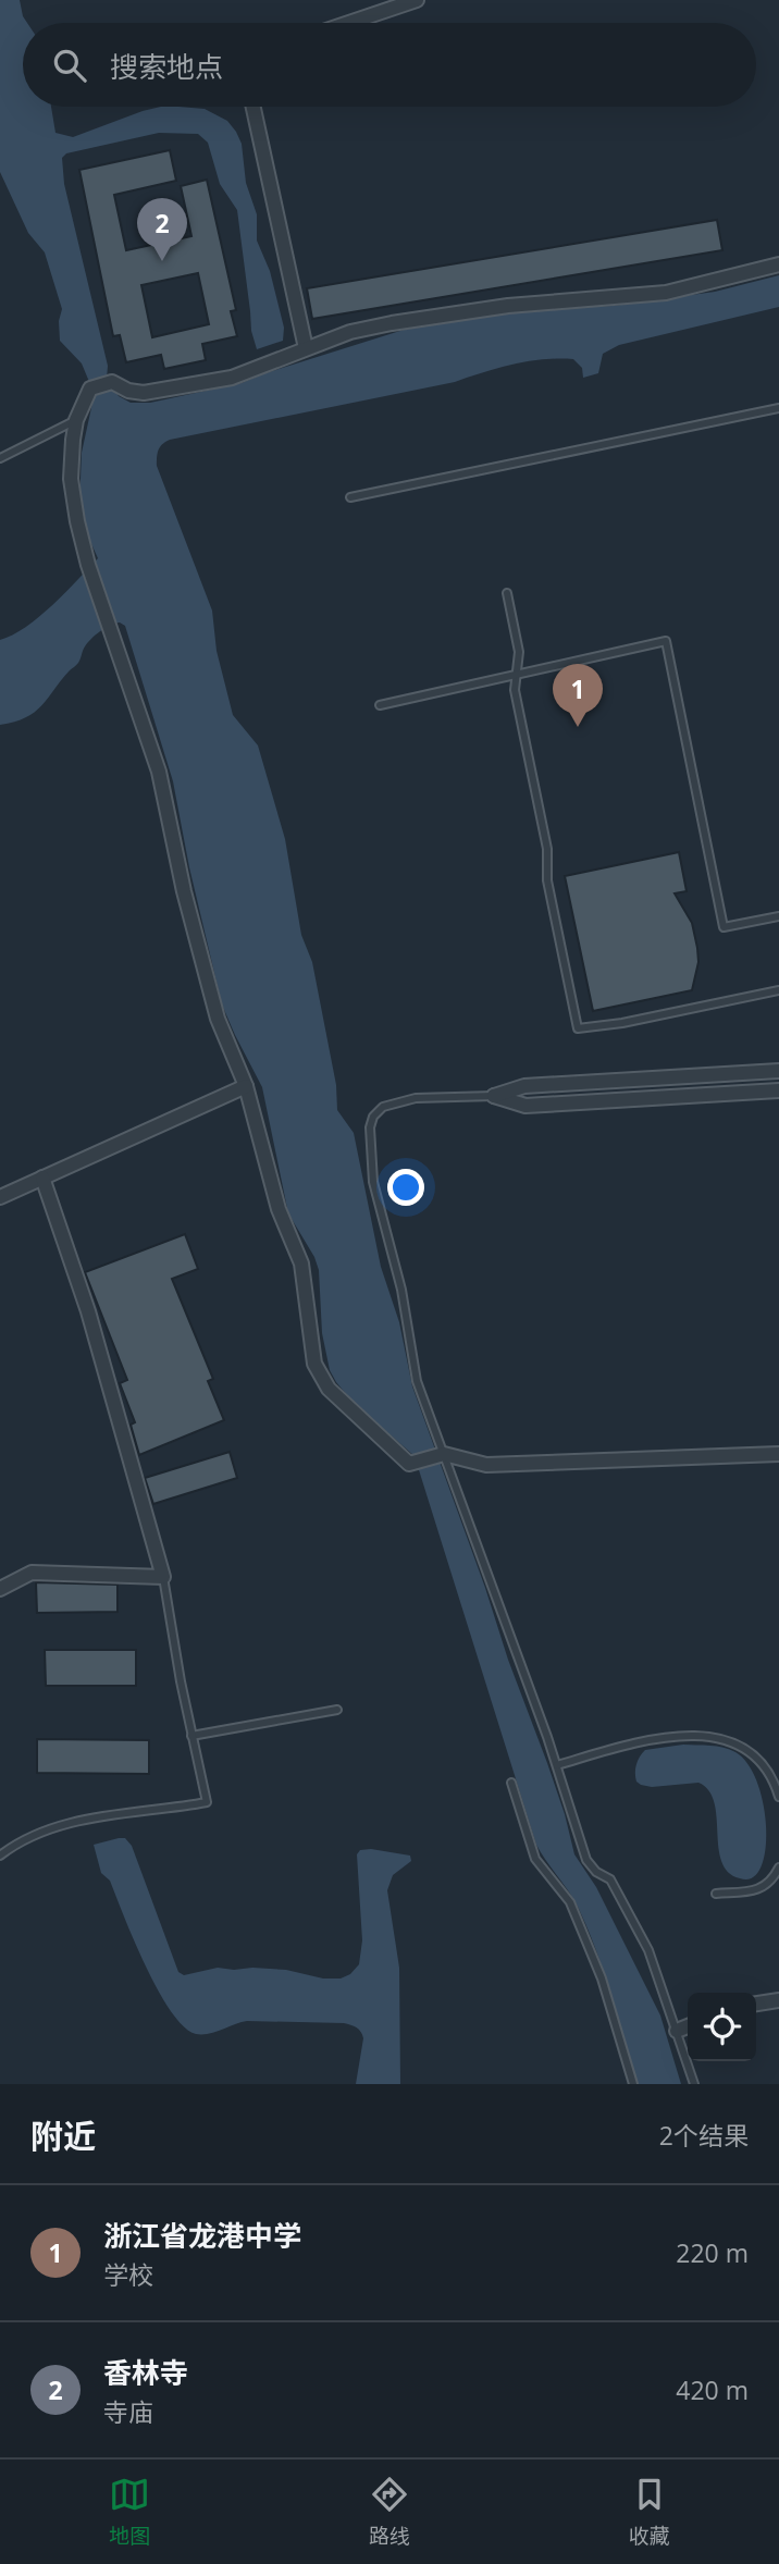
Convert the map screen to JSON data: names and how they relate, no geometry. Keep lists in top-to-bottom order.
{
  "page": {
    "search": "搜索地点",
    "pins": ["2", "1"],
    "heading": ["附近", "2个结果"],
    "list": [
      {
        "mark": "1",
        "name": "浙江省龙港中学",
        "note": "学校",
        "value": "220 m"
      },
      {
        "mark": "2",
        "name": "香林寺",
        "note": "寺庙",
        "value": "420 m"
      }
    ],
    "nav": ["地图", "路线", "收藏"]
  }
}
